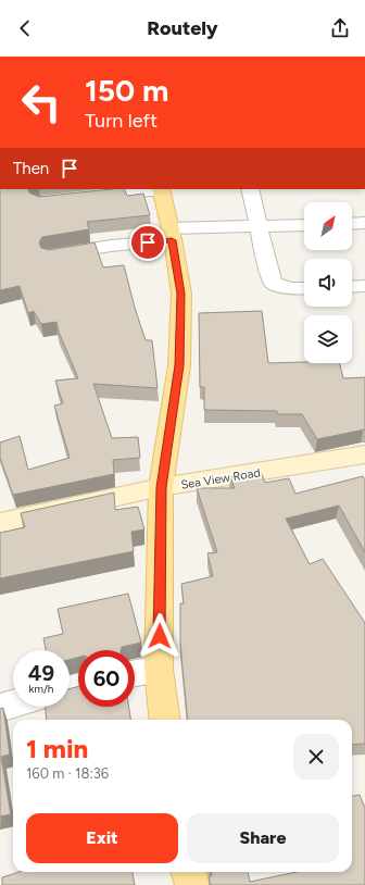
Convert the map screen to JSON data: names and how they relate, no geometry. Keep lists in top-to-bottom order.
{
  "streets": {
    "main road": ["Sea View Road"]
  },
  "north": "top right",
  "page": {
    "header": "Routely",
    "turn": ["150 m", "Turn left"],
    "then": "Then",
    "speed": "49 km/h",
    "limit": "60",
    "heading": ["1 min", "160 m · 18:36"],
    "buttons": ["Exit", "Share"]
  }
}
